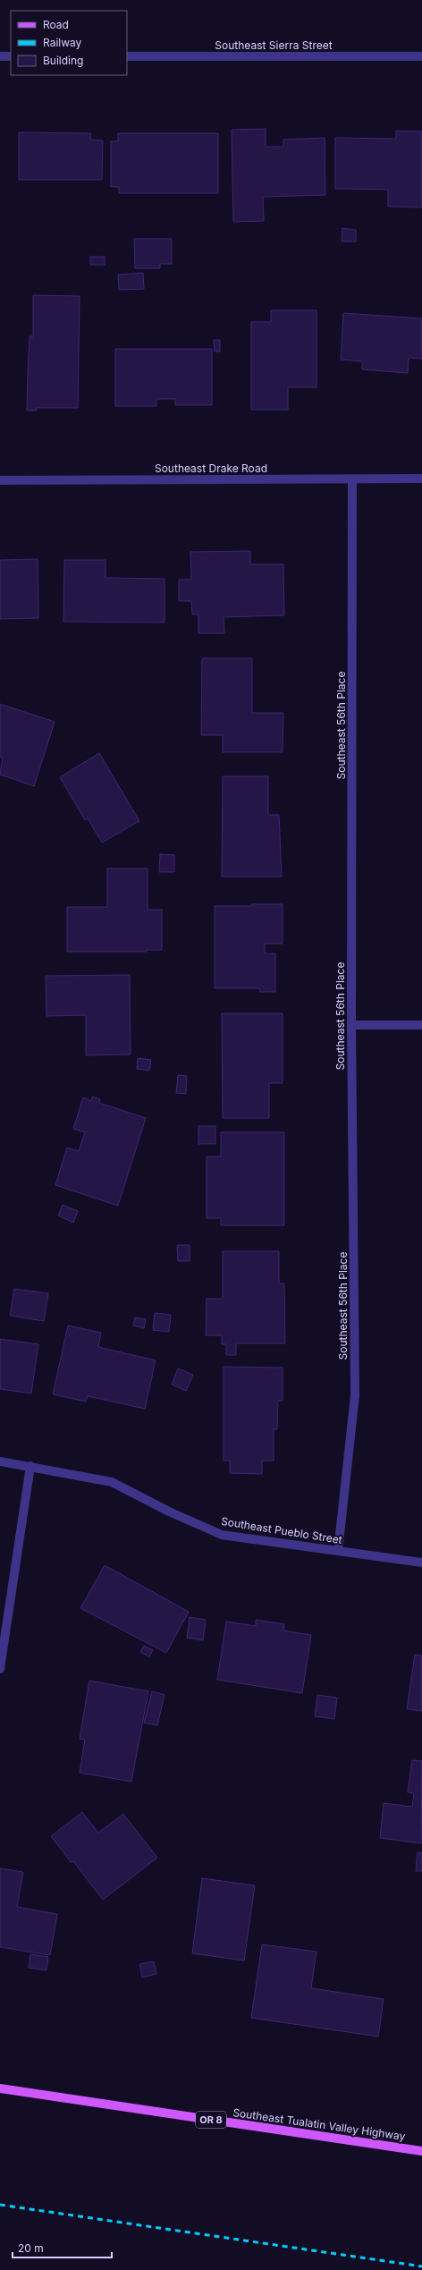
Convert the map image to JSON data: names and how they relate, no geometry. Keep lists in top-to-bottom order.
{
  "streets": {
    "main road": ["OR 8", "Southeast Tualatin Valley Highway"],
    "street": [
      "Southeast Sierra Street",
      "Southeast Drake Road",
      "Southeast 56th Place",
      "Southeast Pueblo Street"
    ]
  },
  "crossings": [
    ["Southeast Drake Road", "Southeast 56th Place"],
    ["Southeast 56th Place", "Southeast Pueblo Street"]
  ],
  "legend": ["Road", "Railway", "Building"],
  "scale_bar": "20 m"
}
